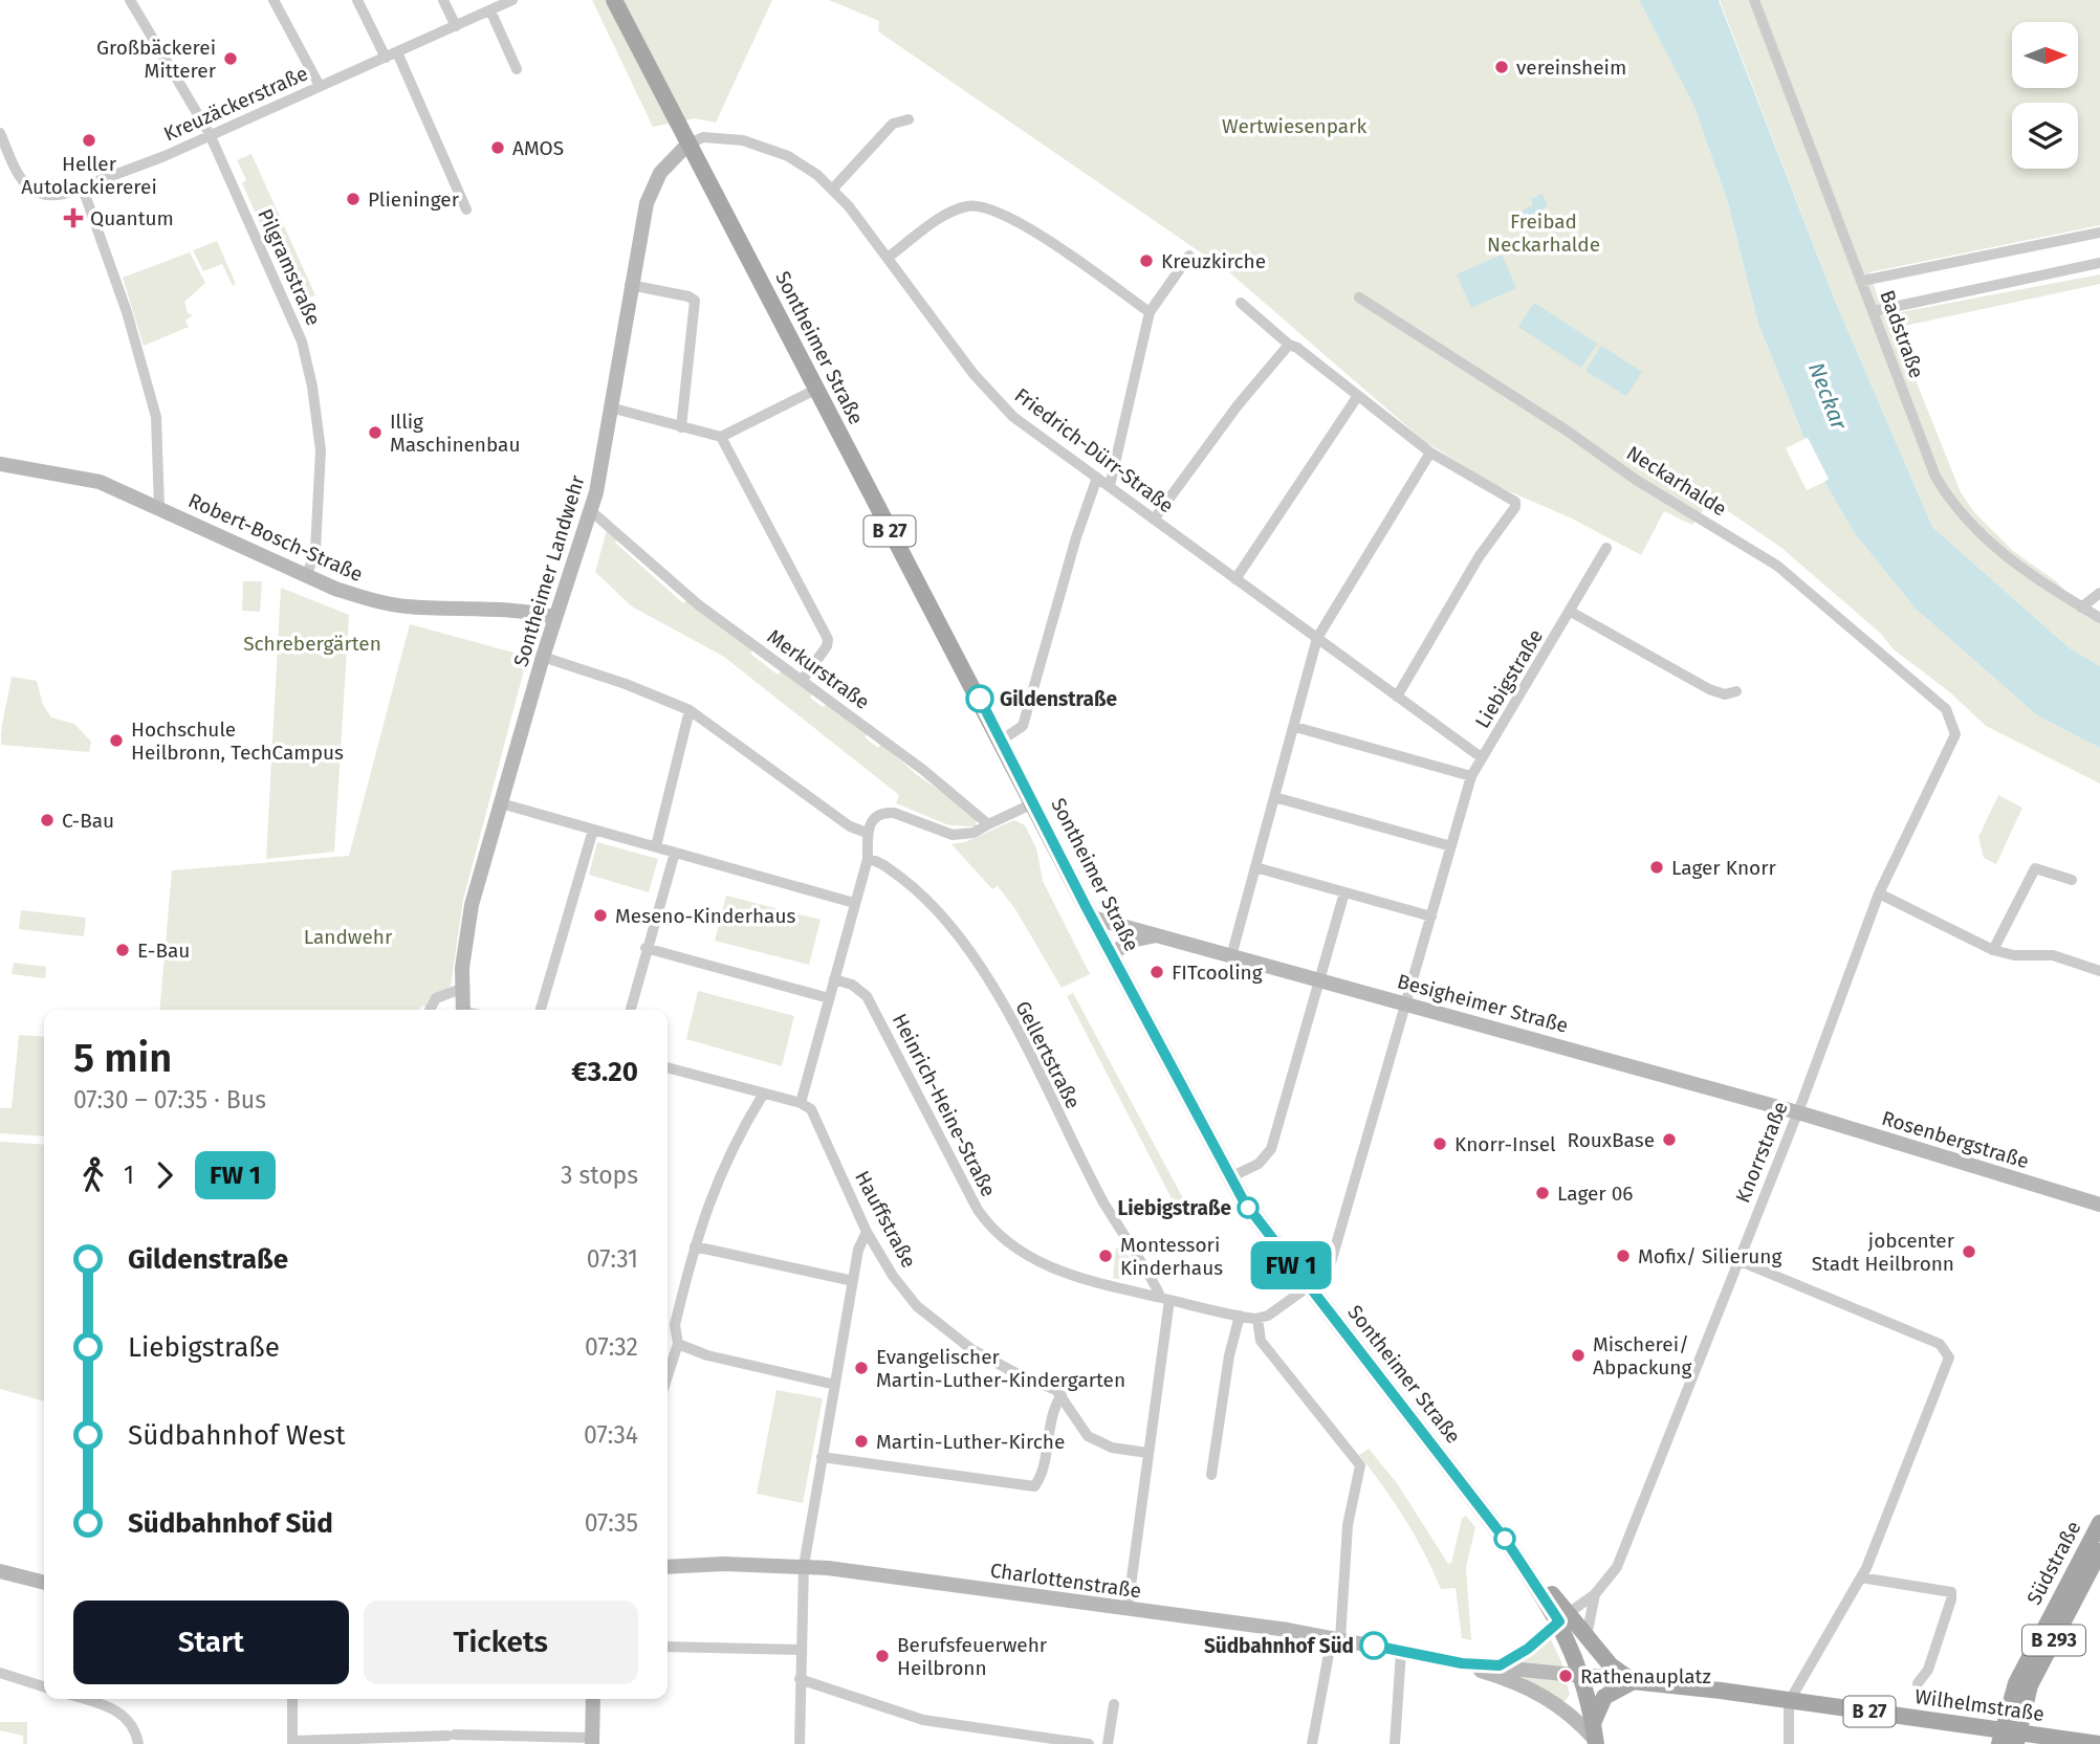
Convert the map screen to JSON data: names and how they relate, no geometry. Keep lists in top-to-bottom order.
{
  "streets": {
    "main road": [
      "Sontheimer Straße",
      "B 27",
      "Südstraße",
      "B 293",
      "Wilhelmstraße"
    ],
    "street": [
      "Kreuzäckerstraße",
      "Pilgramstraße",
      "Badstraße",
      "Friedrich-Dürr-Straße",
      "Neckarhalde",
      "Robert-Bosch-Straße",
      "Sontheimer Landwehr",
      "Merkurstraße",
      "Liebigstraße",
      "Besigheimer Straße",
      "Gellertstraße",
      "Heinrich-Heine-Straße",
      "Rosenbergstraße",
      "Knorrstraße",
      "Hauffstraße",
      "Charlottenstraße"
    ]
  },
  "crossings": [
    ["Kreuzäckerstraße", "Pilgramstraße"],
    ["Pilgramstraße", "Robert-Bosch-Straße"],
    ["Sontheimer Straße", "Friedrich-Dürr-Straße"],
    ["Sontheimer Straße", "B 27"],
    ["Sontheimer Straße", "Sontheimer Landwehr"],
    ["Sontheimer Straße", "Liebigstraße"],
    ["Sontheimer Straße", "Besigheimer Straße"],
    ["Sontheimer Straße", "Knorrstraße"],
    ["Sontheimer Straße", "Charlottenstraße"],
    ["Sontheimer Straße", "Wilhelmstraße"],
    ["Friedrich-Dürr-Straße", "B 27"],
    ["Friedrich-Dürr-Straße", "Sontheimer Landwehr"],
    ["Friedrich-Dürr-Straße", "Liebigstraße"],
    ["Neckarhalde", "Knorrstraße"],
    ["B 27", "Sontheimer Landwehr"],
    ["B 27", "Knorrstraße"],
    ["B 27", "Wilhelmstraße"],
    ["Robert-Bosch-Straße", "Sontheimer Landwehr"],
    ["Sontheimer Landwehr", "Merkurstraße"],
    ["Liebigstraße", "Besigheimer Straße"],
    ["Besigheimer Straße", "Rosenbergstraße"],
    ["Besigheimer Straße", "Knorrstraße"],
    ["Gellertstraße", "Heinrich-Heine-Straße"],
    ["Rosenbergstraße", "Knorrstraße"],
    ["Südstraße", "Wilhelmstraße"],
    ["Charlottenstraße", "Wilhelmstraße"]
  ],
  "water": ["Neckar"],
  "parks": [
    "Wertwiesenpark",
    "Freibad Neckarhalde",
    "Schrebergärten",
    "Landwehr"
  ],
  "places": {
    "other": [
      "Großbäckerei Mitterer",
      "vereinsheim",
      "Heller Autolackiererei",
      "AMOS",
      "Plieninger",
      "Kreuzkirche",
      "Illig Maschinenbau",
      "Gildenstraße",
      "Hochschule Heilbronn, TechCampus",
      "C-Bau",
      "Lager Knorr",
      "Meseno-Kinderhaus",
      "E-Bau",
      "FITcooling",
      "RouxBase",
      "Knorr-Insel",
      "Lager 06",
      "Liebigstraße",
      "jobcenter Stadt Heilbronn",
      "Montessori Kinderhaus",
      "Mofix/ Silierung",
      "Mischerei/ Abpackung",
      "Evangelischer Martin-Luther-Kindergarten",
      "Martin-Luther-Kirche",
      "Südbahnhof Süd",
      "Berufsfeuerwehr Heilbronn",
      "Rathenauplatz"
    ],
    "health": ["Quantum"]
  },
  "north": "right",
  "page": {
    "on_map": "FW 1",
    "heading": ["5 min", "07:30 – 07:35 · Bus", "€3.20"],
    "legs": ["1", "FW 1", "3 stops"],
    "list": [
      {
        "name": "Gildenstraße",
        "value": "07:31"
      },
      {
        "name": "Liebigstraße",
        "value": "07:32"
      },
      {
        "name": "Südbahnhof West",
        "value": "07:34"
      },
      {
        "name": "Südbahnhof Süd",
        "value": "07:35"
      }
    ],
    "buttons": ["Start", "Tickets"]
  }
}
